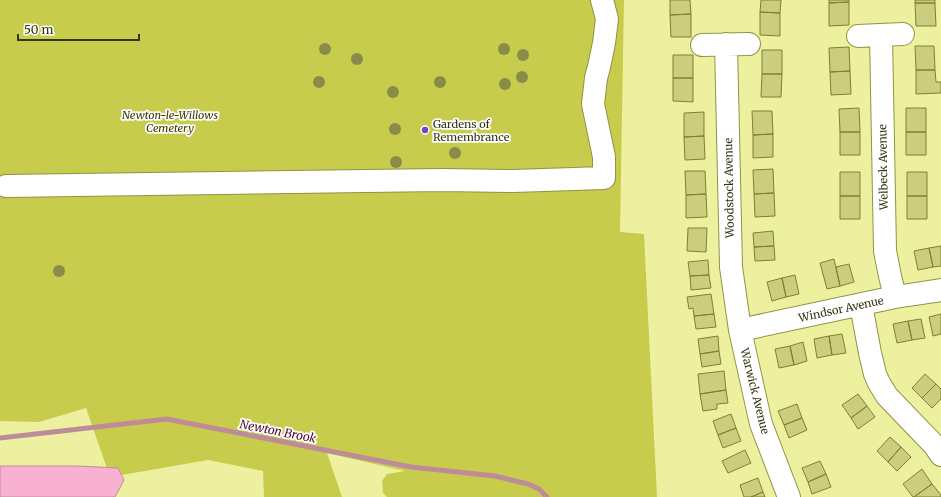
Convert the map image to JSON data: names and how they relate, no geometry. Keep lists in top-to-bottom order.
{
  "streets": {
    "street": [
      "Welbeck Avenue",
      "Woodstock Avenue",
      "Windsor Avenue",
      "Warwick Avenue"
    ]
  },
  "crossings": [
    ["Welbeck Avenue", "Windsor Avenue"],
    ["Woodstock Avenue", "Windsor Avenue"],
    ["Woodstock Avenue", "Warwick Avenue"],
    ["Windsor Avenue", "Warwick Avenue"]
  ],
  "water": ["Newton Brook"],
  "parks": ["Newton-le-Willows Cemetery"],
  "places": ["Gardens of Remembrance"],
  "scale_bar": "50 m"
}
